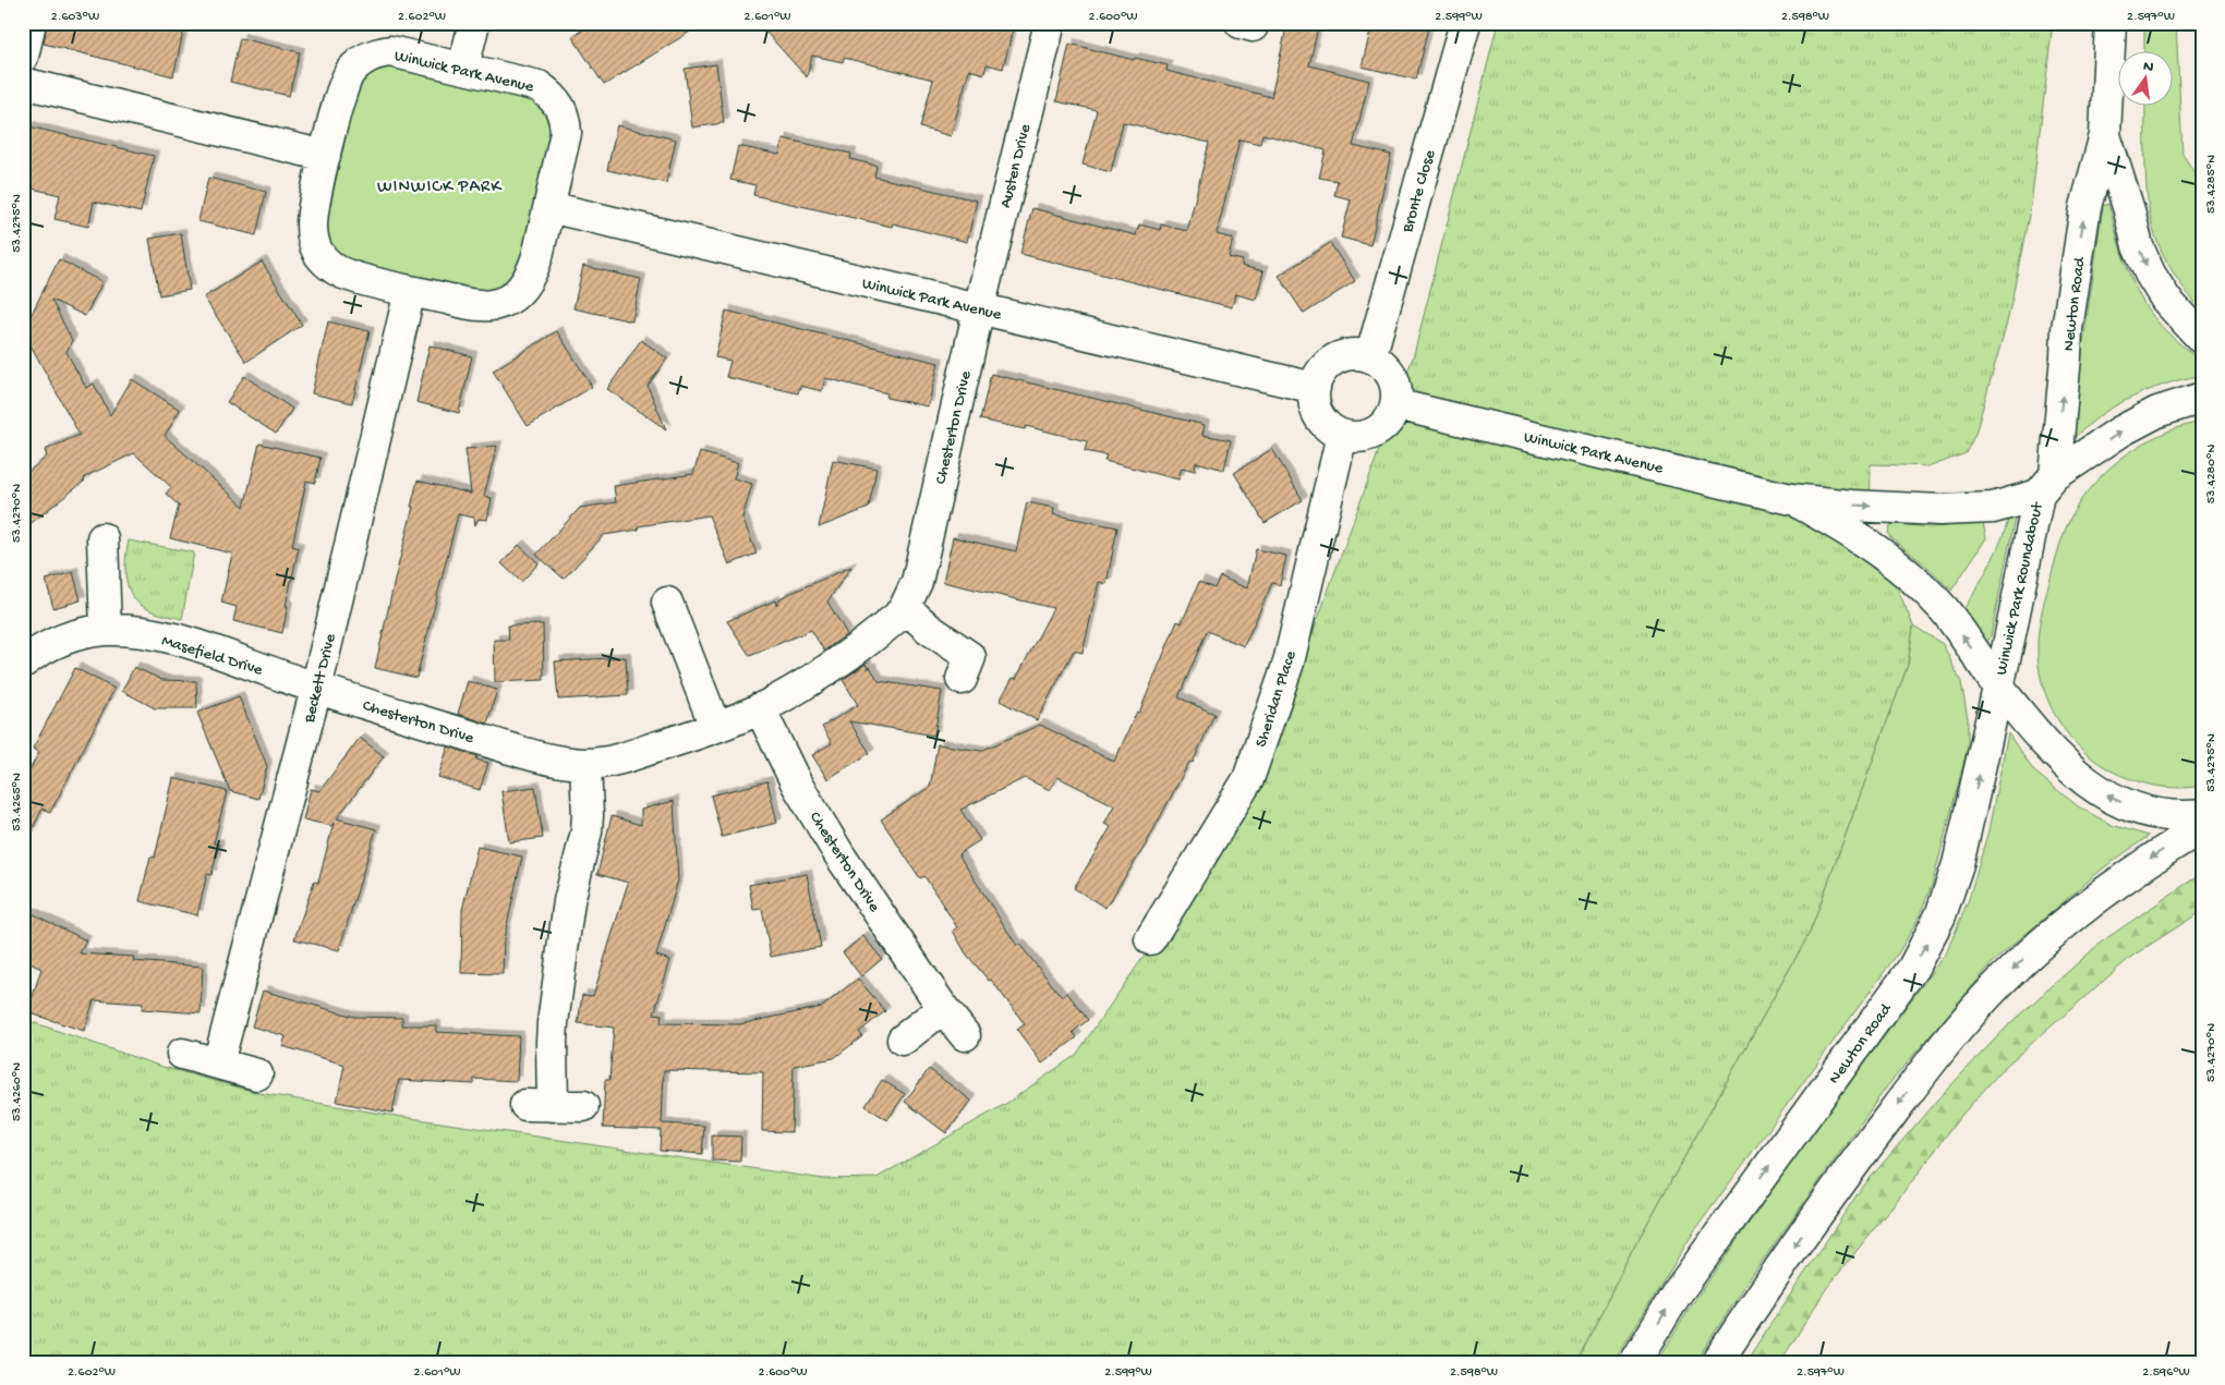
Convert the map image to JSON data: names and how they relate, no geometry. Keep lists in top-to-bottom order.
{
  "streets": {
    "street": [
      "Winwick Park Avenue",
      "Austen Drive",
      "Bronte Close",
      "Newton Road",
      "Chesterton Drive",
      "Winwick Park Roundabout",
      "Masefield Drive",
      "Beckett Drive",
      "Sheridan Place"
    ]
  },
  "crossings": [
    ["Winwick Park Avenue", "Austen Drive"],
    ["Winwick Park Avenue", "Bronte Close"],
    ["Winwick Park Avenue", "Newton Road"],
    ["Winwick Park Avenue", "Chesterton Drive"],
    ["Winwick Park Avenue", "Winwick Park Roundabout"],
    ["Winwick Park Avenue", "Beckett Drive"],
    ["Winwick Park Avenue", "Sheridan Place"],
    ["Austen Drive", "Chesterton Drive"],
    ["Bronte Close", "Sheridan Place"],
    ["Newton Road", "Winwick Park Roundabout"],
    ["Chesterton Drive", "Masefield Drive"],
    ["Chesterton Drive", "Beckett Drive"],
    ["Masefield Drive", "Beckett Drive"]
  ],
  "one_way": ["Winwick Park Roundabout"],
  "districts": ["WINWICK PARK"],
  "north": "top",
  "coordinates": [
    "2.603°W",
    "2.602°W",
    "2.601°W",
    "2.600°W",
    "2.599°W",
    "2.598°W",
    "2.597°W",
    "53.4285°N",
    "53.4275°N",
    "53.4280°N",
    "53.4270°N",
    "53.4265°N",
    "53.4260°N",
    "2.596°W"
  ]
}
